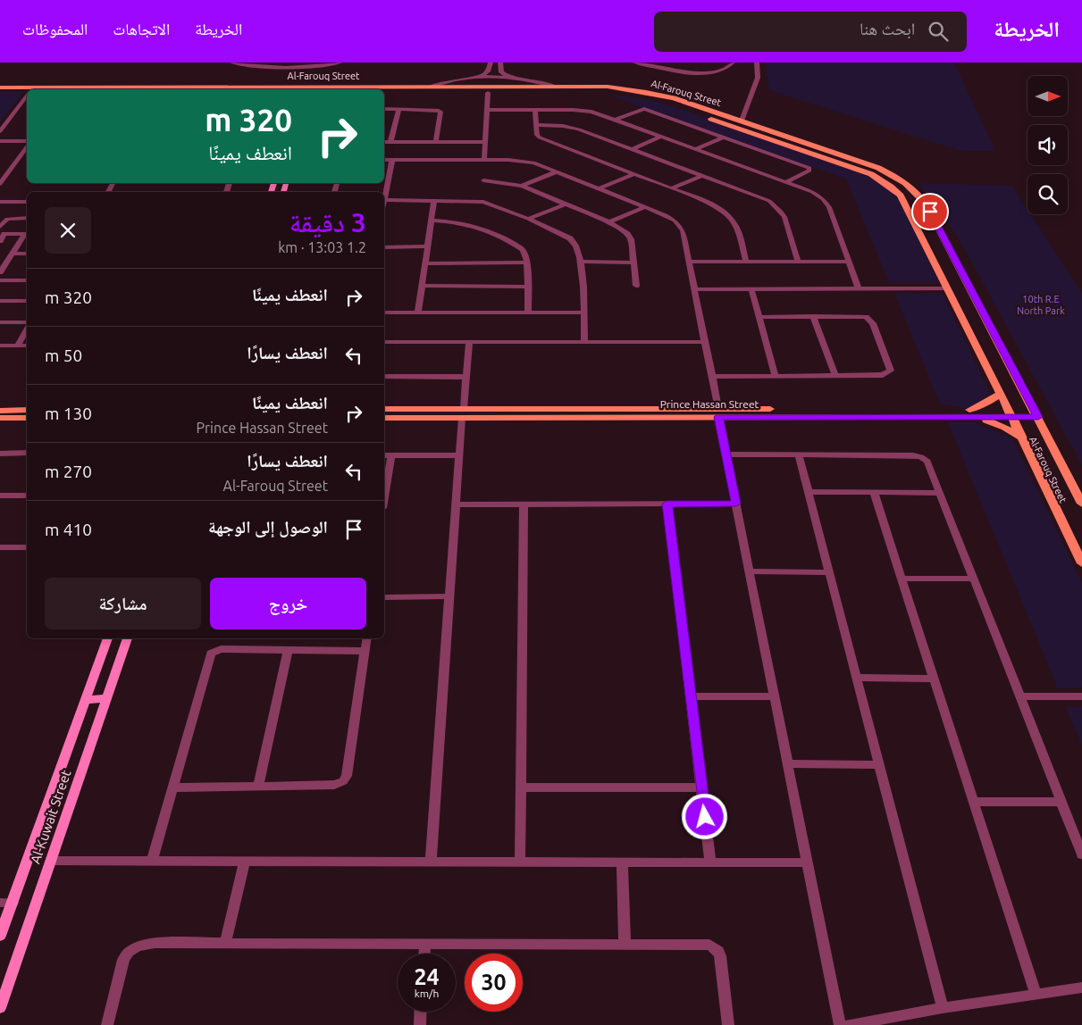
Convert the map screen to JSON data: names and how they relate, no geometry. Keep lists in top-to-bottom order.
{
  "streets": {
    "main road": ["Al-Farouq Street", "Prince Hassan Street", "Al-Kuwait Street"]
  },
  "crossings": [
    ["Al-Farouq Street", "Prince Hassan Street"]
  ],
  "parks": ["10th R.E North Park"],
  "north": "right",
  "page": {
    "header": "الخريطة",
    "search": "ابحث هنا",
    "nav": ["الخريطة", "الاتجاهات", "المحفوظات"],
    "turn": ["320 m", "انعطف يمينًا"],
    "heading": ["3 دقيقة", "1.2 km · 13:03"],
    "list": [
      {
        "name": "انعطف يمينًا",
        "value": "320 m"
      },
      {
        "name": "انعطف يسارًا",
        "value": "50 m"
      },
      {
        "name": "انعطف يمينًا",
        "note": "Prince Hassan Street",
        "value": "130 m"
      },
      {
        "name": "انعطف يسارًا",
        "note": "Al-Farouq Street",
        "value": "270 m"
      },
      {
        "name": "الوصول إلى الوجهة",
        "value": "410 m"
      }
    ],
    "buttons": ["خروج", "مشاركة"],
    "speed": "24 km/h",
    "limit": "30"
  }
}
